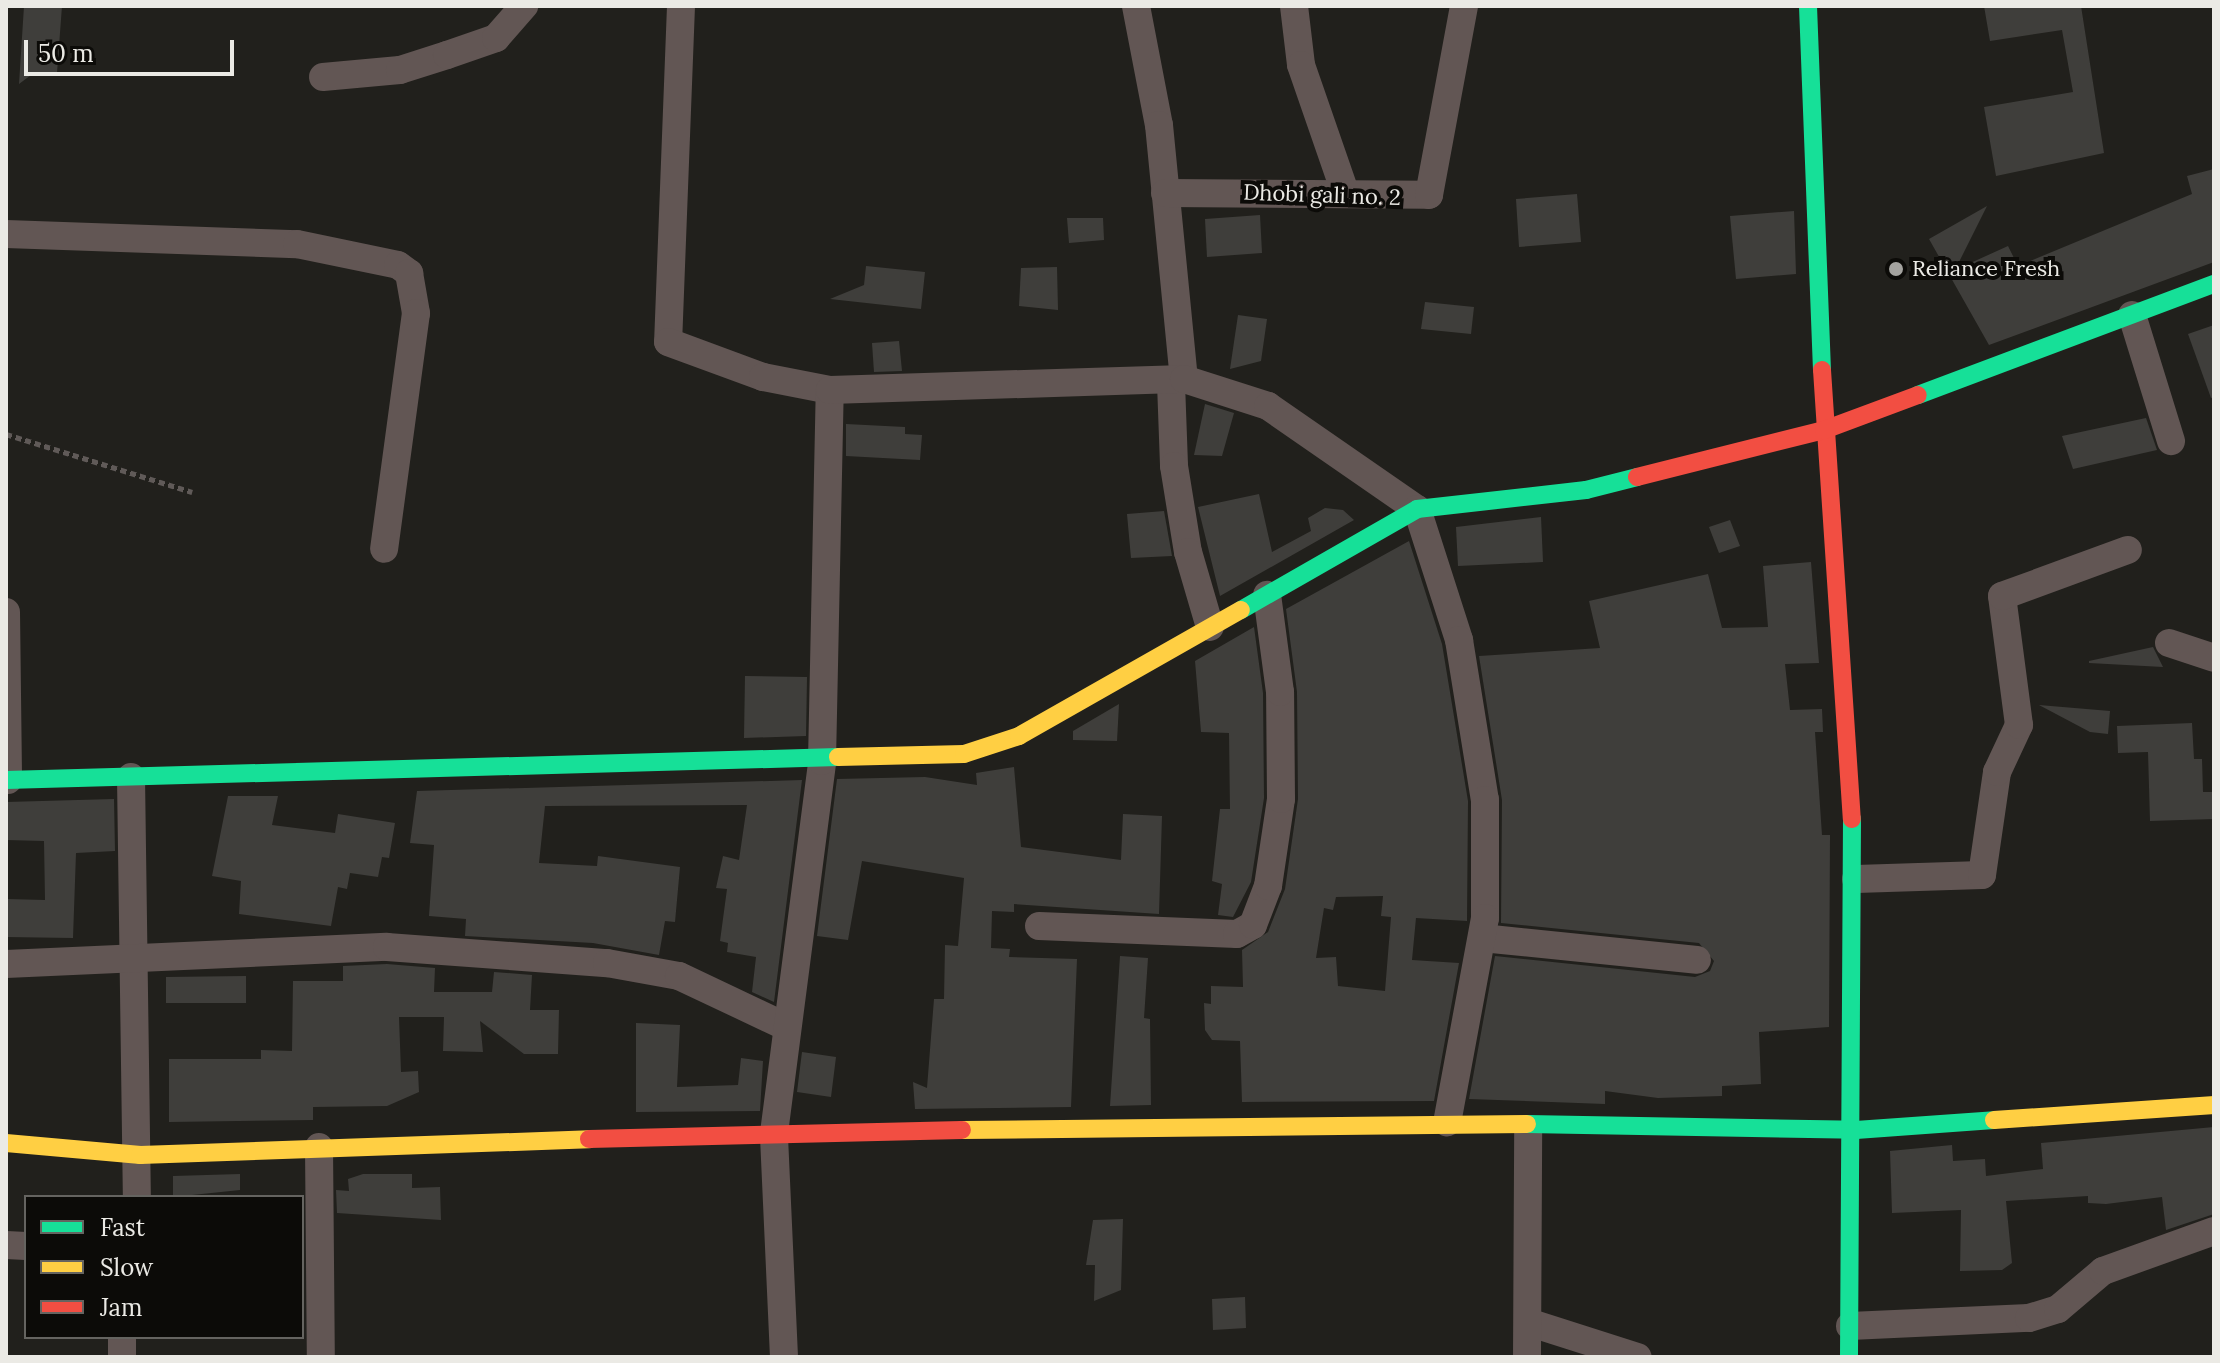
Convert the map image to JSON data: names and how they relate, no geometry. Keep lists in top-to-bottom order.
{
  "streets": {
    "street": ["Dhobi gali no. 2"]
  },
  "places": ["Reliance Fresh"],
  "legend": ["Fast", "Slow", "Jam"],
  "scale_bar": "50 m"
}
